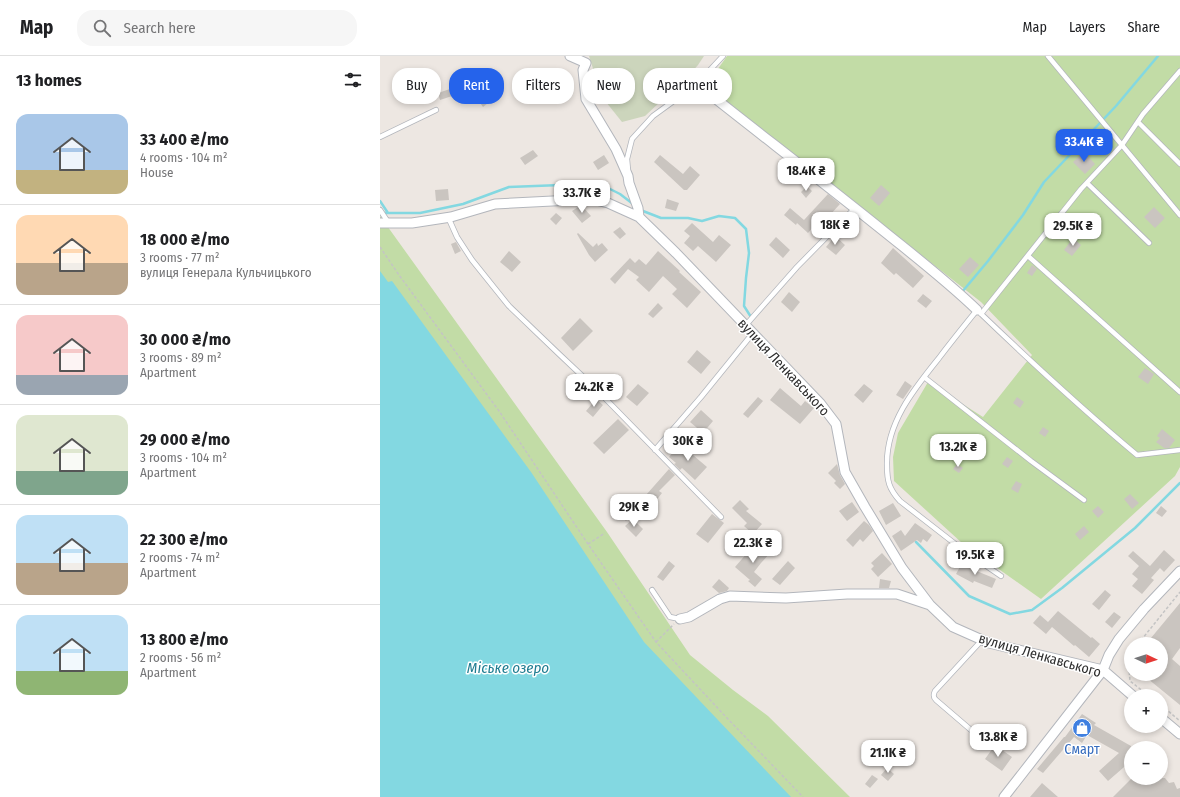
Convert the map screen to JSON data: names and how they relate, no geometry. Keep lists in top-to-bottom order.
{
  "streets": {
    "street": ["вулиця Ленкавського"]
  },
  "water": ["Міське озеро"],
  "places": {
    "shop": ["Смарт"]
  },
  "north": "right",
  "page": {
    "header": "Map",
    "search": "Search here",
    "nav": ["Map", "Layers", "Share"],
    "heading": "13 homes",
    "chip": [
      "Buy",
      "Rent",
      "Filters",
      "New",
      "Apartment"
    ],
    "list": [
      {
        "name": "33 400 ₴/mo",
        "note": "4 rooms · 104 m² · House"
      },
      {
        "name": "18 000 ₴/mo",
        "note": "3 rooms · 77 m² · вулиця Генерала Кульчицького"
      },
      {
        "name": "30 000 ₴/mo",
        "note": "3 rooms · 89 m² · Apartment"
      },
      {
        "name": "29 000 ₴/mo",
        "note": "3 rooms · 104 m² · Apartment"
      },
      {
        "name": "22 300 ₴/mo",
        "note": "2 rooms · 74 m² · Apartment"
      },
      {
        "name": "13 800 ₴/mo",
        "note": "2 rooms · 56 m² · Apartment"
      }
    ],
    "price": [
      "33.4K ₴",
      "18.4K ₴",
      "33.7K ₴",
      "18K ₴",
      "29.5K ₴",
      "24.2K ₴",
      "30K ₴",
      "13.2K ₴",
      "29K ₴",
      "22.3K ₴",
      "19.5K ₴",
      "13.8K ₴",
      "21.1K ₴"
    ],
    "map_buttons": ["+", "−"]
  }
}
